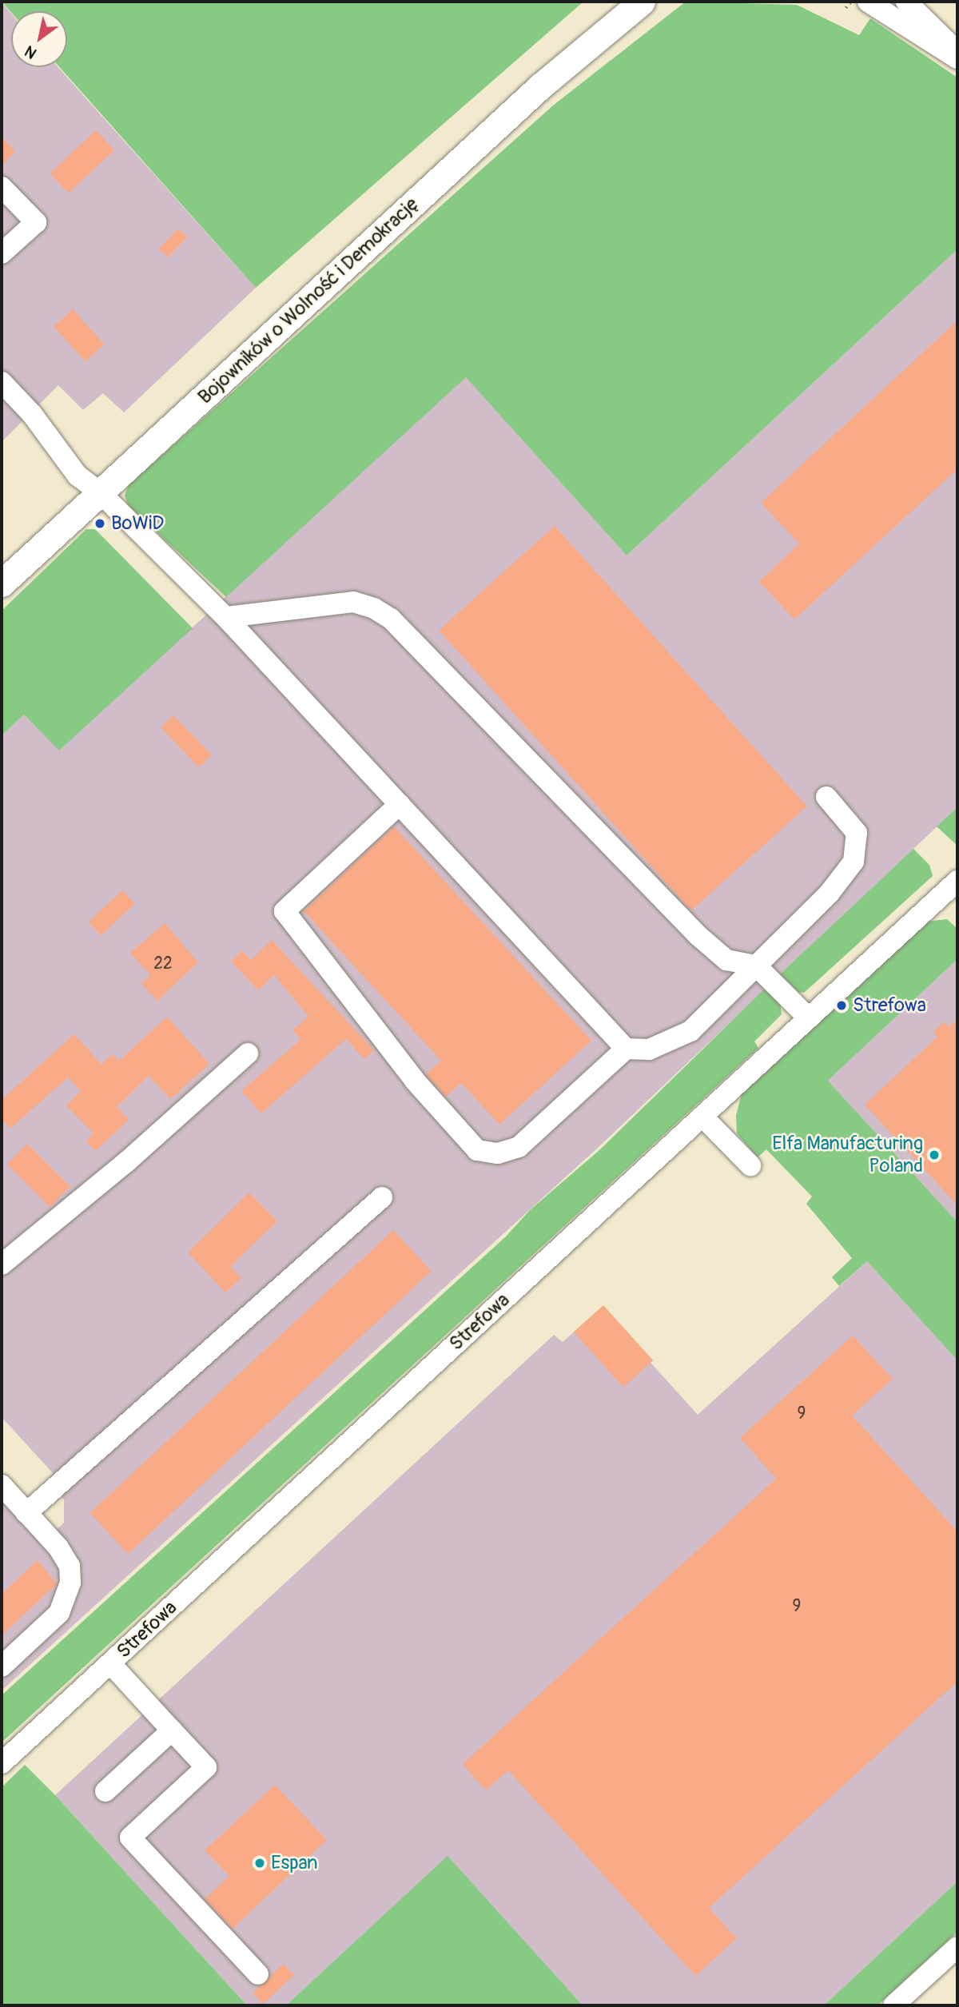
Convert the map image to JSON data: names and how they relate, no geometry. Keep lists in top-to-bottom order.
{
  "streets": {
    "main road": ["Bojowników o Wolność i Demokrację"],
    "street": ["Strefowa"]
  },
  "places": [
    "BoWiD",
    "Strefowa",
    "Elfa Manufacturing Poland",
    "Espan"
  ],
  "house_numbers": ["22", "9", "9"],
  "north": "bottom left"
}
